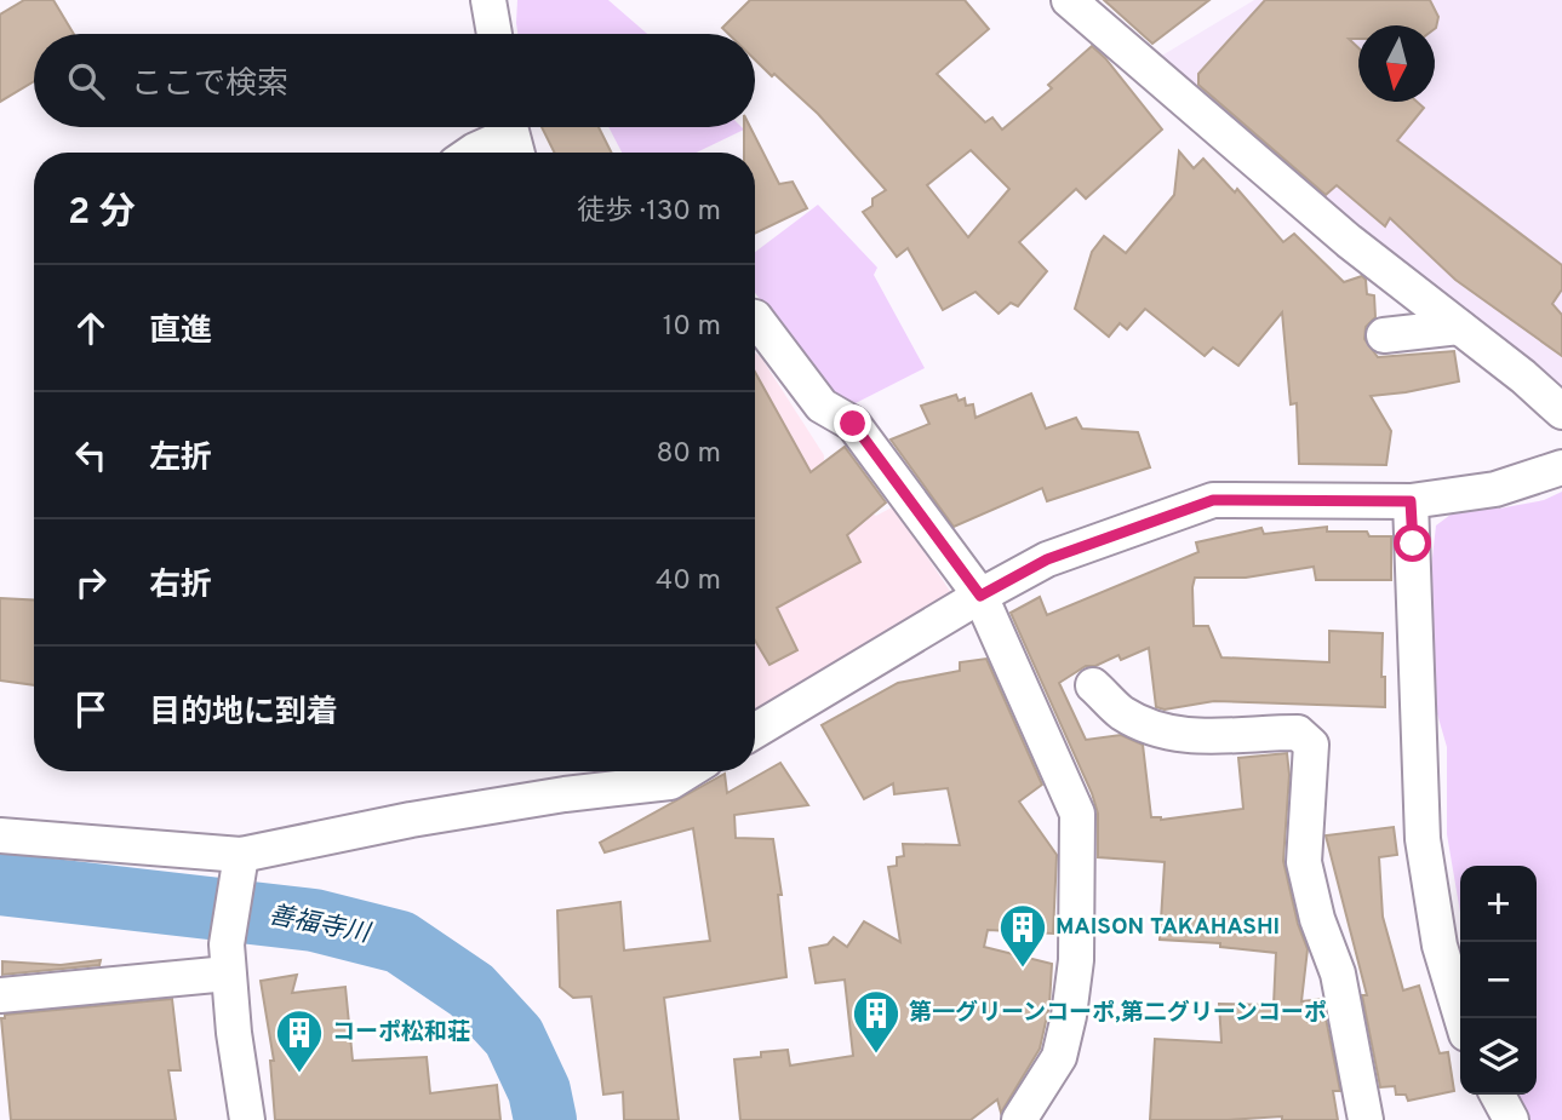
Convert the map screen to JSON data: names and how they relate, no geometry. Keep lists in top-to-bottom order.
{
  "water": ["善福寺川"],
  "places": {
    "building": ["MAISON TAKAHASHI", "第一グリーンコーポ,第二グリーンコーポ", "コーポ松和荘"]
  },
  "north": "bottom",
  "page": {
    "search": "ここで検索",
    "heading": ["2 分", "徒歩 · 130 m"],
    "list": [
      ["直進", "10 m"],
      ["左折", "80 m"],
      ["右折", "40 m"],
      "目的地に到着"
    ],
    "map_buttons": ["+", "−"]
  }
}
